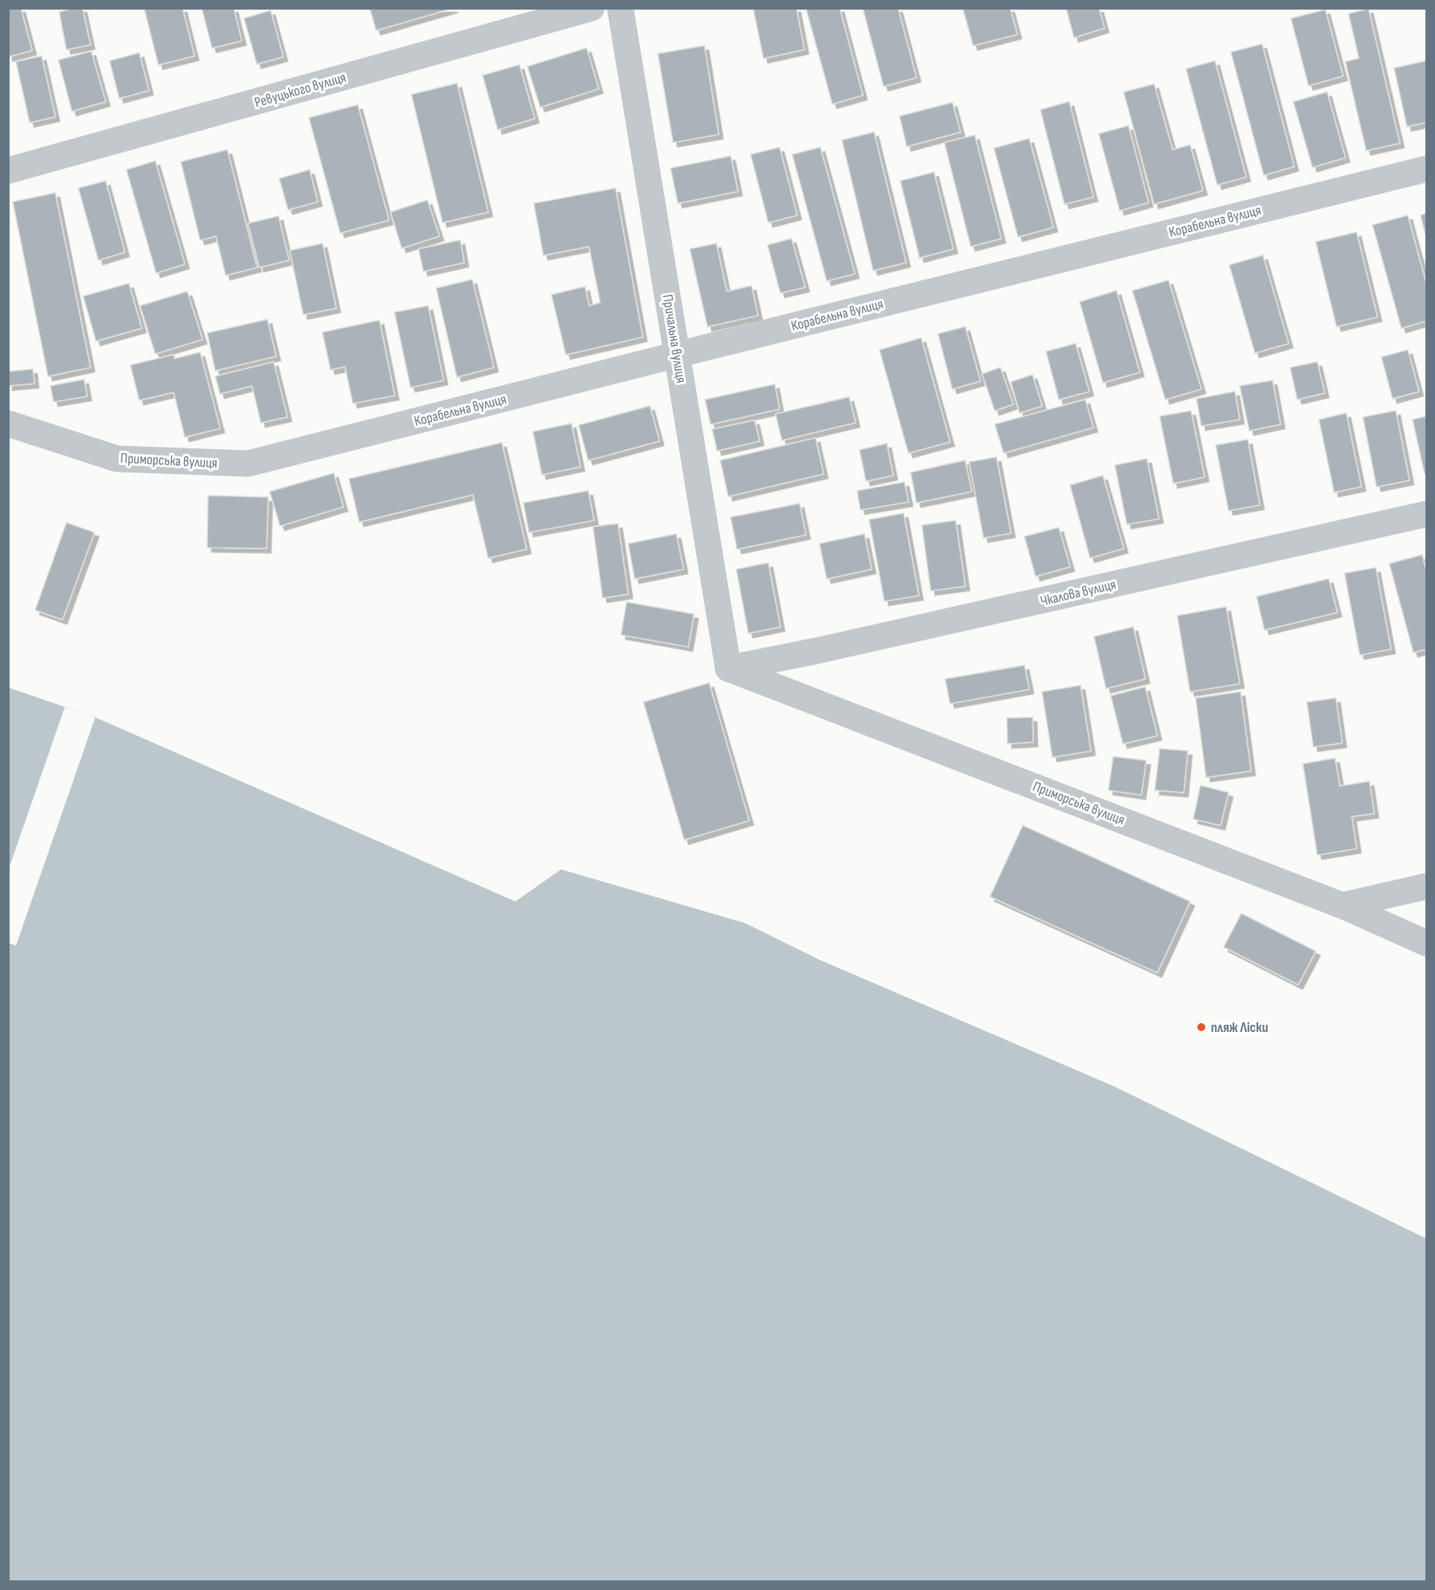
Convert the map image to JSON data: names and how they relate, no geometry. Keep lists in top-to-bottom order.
{
  "streets": {
    "street": [
      "Ревуцького вулиця",
      "Корабельна вулиця",
      "Причальна вулиця",
      "Приморська вулиця",
      "Чкалова вулиця"
    ]
  },
  "crossings": [
    ["Корабельна вулиця", "Причальна вулиця"],
    ["Корабельна вулиця", "Приморська вулиця"],
    ["Причальна вулиця", "Приморська вулиця"],
    ["Причальна вулиця", "Чкалова вулиця"],
    ["Приморська вулиця", "Чкалова вулиця"]
  ],
  "places": ["пляж Ліски"]
}
